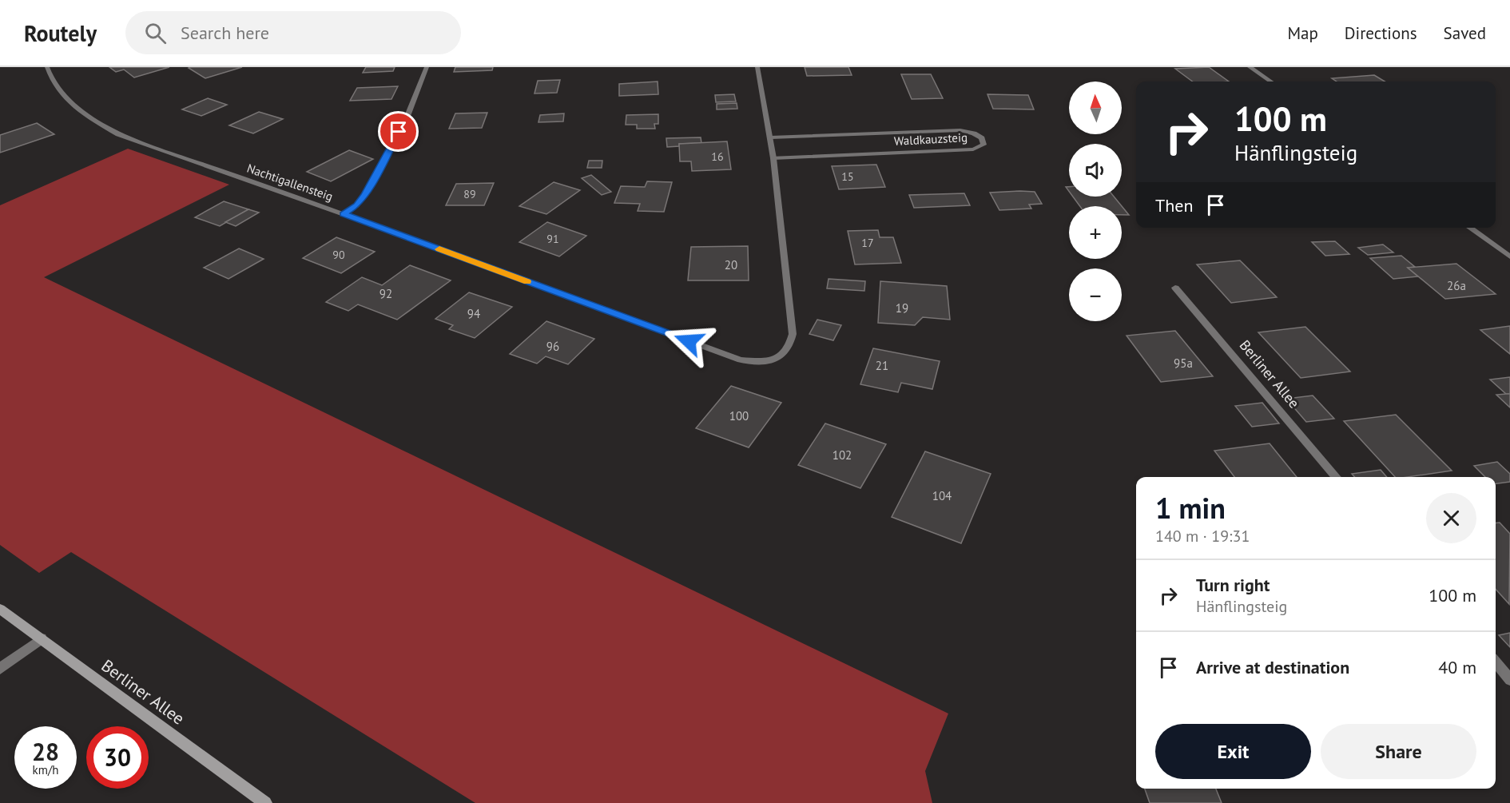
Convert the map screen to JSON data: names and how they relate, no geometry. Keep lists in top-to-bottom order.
{
  "streets": {
    "main road": ["Berliner Allee"],
    "street": ["Waldkauzsteig", "Nachtigallensteig"]
  },
  "crossings": [
    ["Waldkauzsteig", "Nachtigallensteig"]
  ],
  "house_numbers": [
    "16",
    "15",
    "89",
    "91",
    "17",
    "90",
    "20",
    "26a",
    "92",
    "19",
    "94",
    "96",
    "95a",
    "21",
    "100",
    "102",
    "104"
  ],
  "north": "top",
  "page": {
    "header": "Routely",
    "search": "Search here",
    "nav": ["Map", "Directions", "Saved"],
    "map_buttons": ["+", "−"],
    "turn": ["100 m", "Hänflingsteig"],
    "then": "Then",
    "heading": ["1 min", "140 m · 19:31"],
    "list": [
      {
        "name": "Turn right",
        "note": "Hänflingsteig",
        "value": "100 m"
      },
      {
        "name": "Arrive at destination",
        "value": "40 m"
      }
    ],
    "buttons": ["Exit", "Share"],
    "speed": "28 km/h",
    "limit": "30"
  }
}
